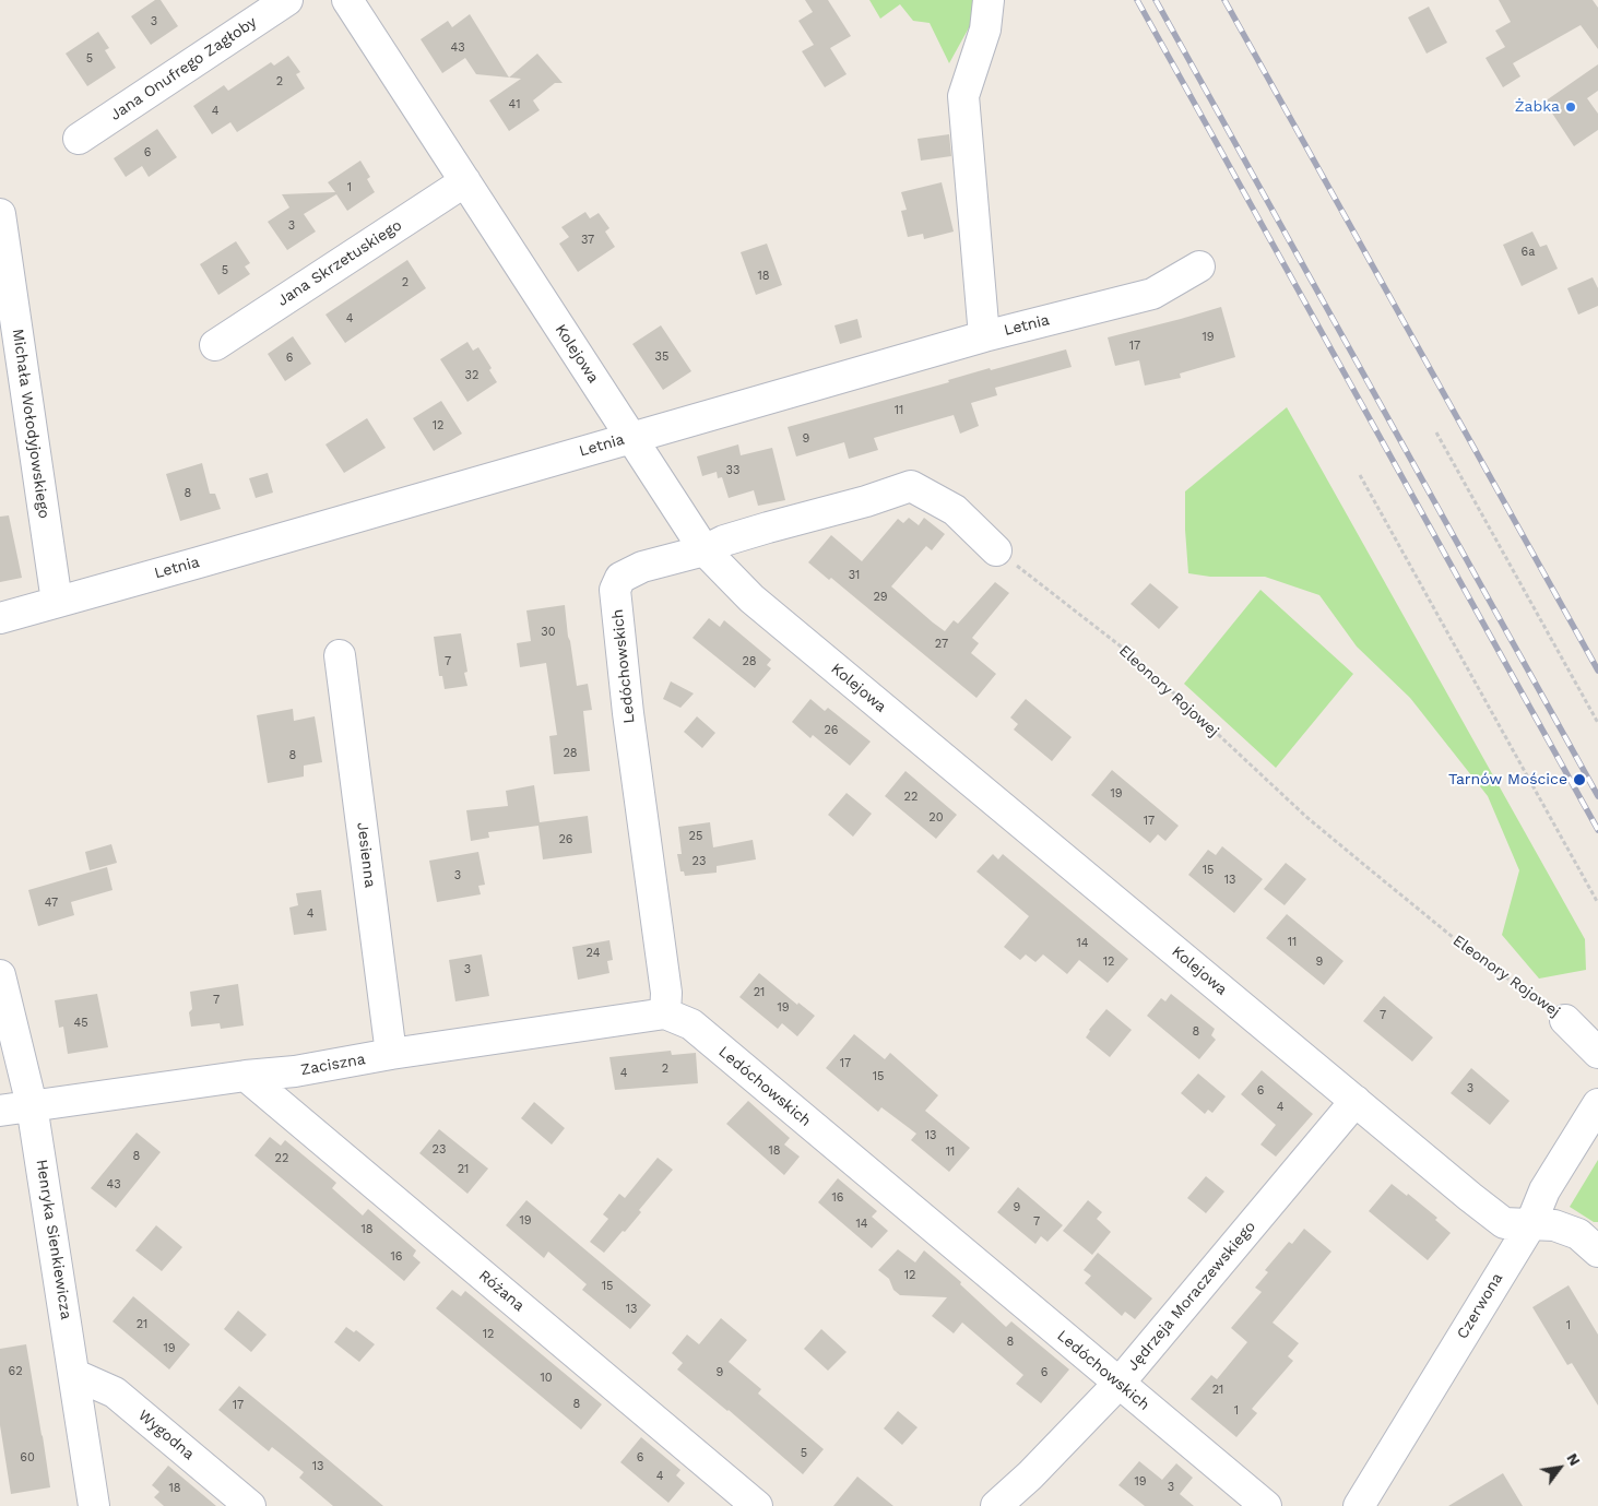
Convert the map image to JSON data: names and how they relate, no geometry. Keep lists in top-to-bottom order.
{
  "streets": {
    "street": [
      "Jana Onufrego Zagłoby",
      "Jana Skrzetuskiego",
      "Letnia",
      "Kolejowa",
      "Michała Wołodyjowskiego",
      "Ledóchowskich",
      "Jesienna",
      "Zaciszna",
      "Henryka Sienkiewicza",
      "Różana",
      "Jędrzeja Moraczewskiego",
      "Czerwona",
      "Wygodna"
    ],
    "path": ["Eleonory Rojowej"]
  },
  "crossings": [
    ["Jana Skrzetuskiego", "Kolejowa"],
    ["Letnia", "Kolejowa"],
    ["Letnia", "Michała Wołodyjowskiego"],
    ["Kolejowa", "Ledóchowskich"],
    ["Kolejowa", "Jędrzeja Moraczewskiego"],
    ["Kolejowa", "Czerwona"],
    ["Ledóchowskich", "Zaciszna"],
    ["Ledóchowskich", "Jędrzeja Moraczewskiego"],
    ["Jesienna", "Zaciszna"],
    ["Zaciszna", "Henryka Sienkiewicza"],
    ["Zaciszna", "Różana"],
    ["Henryka Sienkiewicza", "Wygodna"]
  ],
  "places": ["Żabka", "Tarnów Mościce"],
  "house_numbers": [
    "3",
    "43",
    "5",
    "2",
    "41",
    "4",
    "6",
    "1",
    "3",
    "37",
    "6a",
    "5",
    "18",
    "2",
    "4",
    "19",
    "17",
    "35",
    "6",
    "32",
    "11",
    "12",
    "9",
    "33",
    "8",
    "31",
    "29",
    "30",
    "27",
    "7",
    "28",
    "26",
    "28",
    "8",
    "19",
    "22",
    "20",
    "17",
    "25",
    "26",
    "23",
    "15",
    "3",
    "13",
    "47",
    "4",
    "11",
    "14",
    "24",
    "12",
    "9",
    "3",
    "21",
    "7",
    "19",
    "7",
    "45",
    "8",
    "17",
    "2",
    "4",
    "15",
    "3",
    "6",
    "4",
    "13",
    "23",
    "18",
    "11",
    "8",
    "22",
    "21",
    "43",
    "16",
    "9",
    "19",
    "7",
    "14",
    "18",
    "16",
    "12",
    "15",
    "13",
    "21",
    "1",
    "12",
    "8",
    "19",
    "62",
    "9",
    "6",
    "10",
    "21",
    "8",
    "17",
    "1",
    "5",
    "60",
    "6",
    "13",
    "4",
    "19",
    "3",
    "18"
  ],
  "north": "top right"
}
